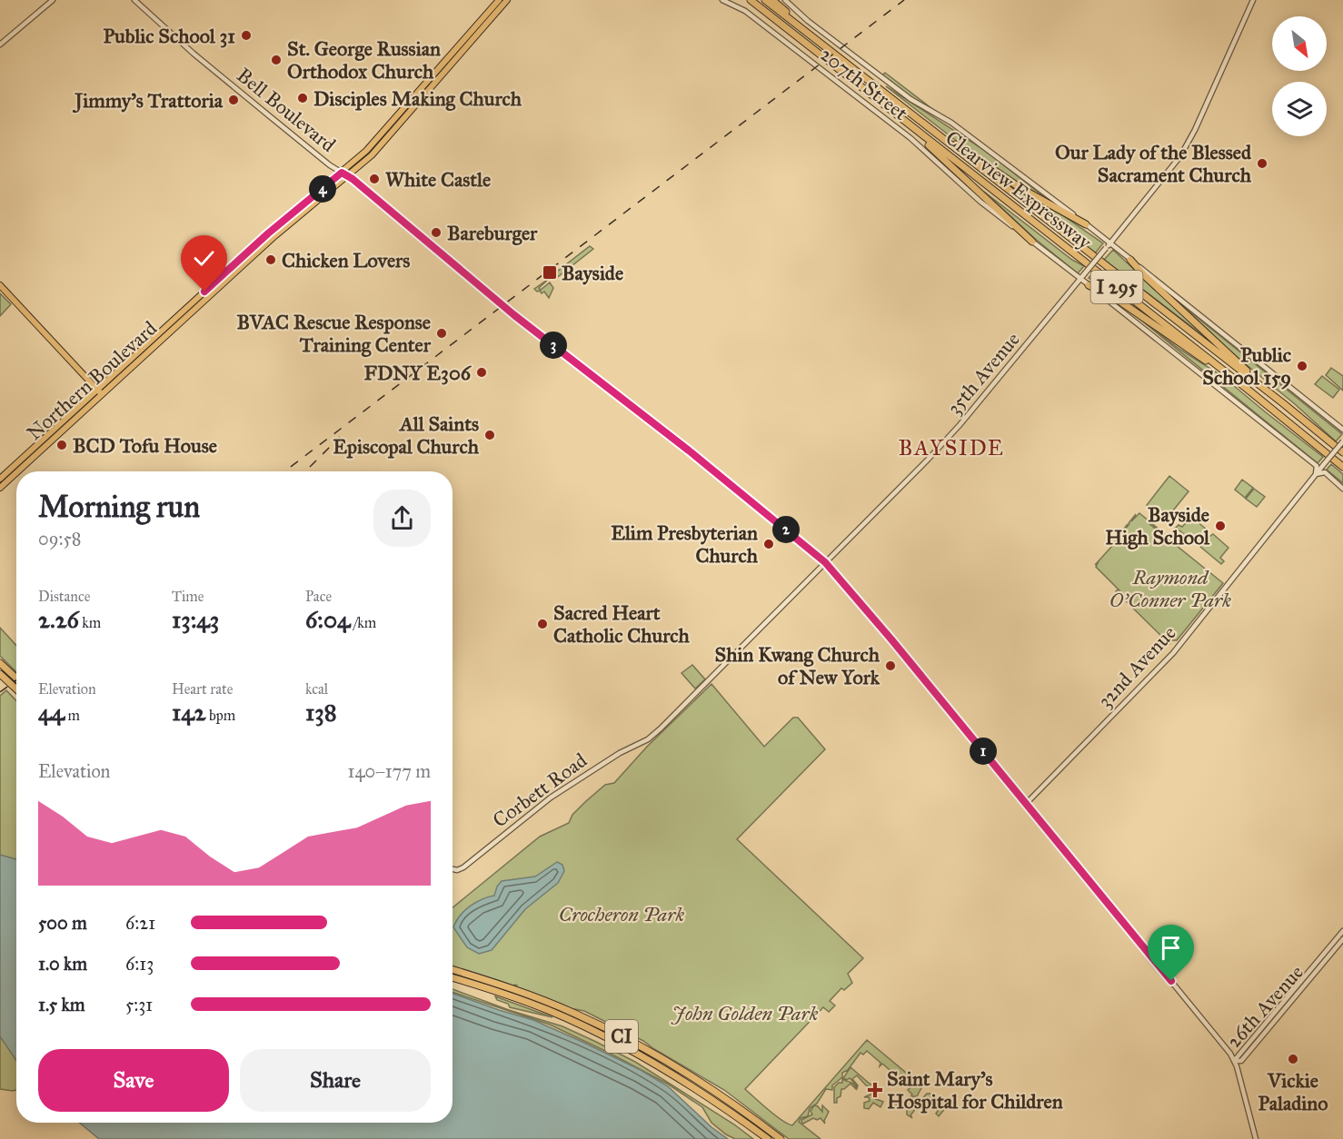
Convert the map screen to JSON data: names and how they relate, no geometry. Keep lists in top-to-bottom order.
{
  "streets": {
    "highway": ["Clearview Expressway", "I 295", "CI"],
    "main road": ["Northern Boulevard"],
    "street": [
      "207th Street",
      "Bell Boulevard",
      "35th Avenue",
      "32nd Avenue",
      "Corbett Road",
      "26th Avenue"
    ]
  },
  "crossings": [
    ["207th Street", "35th Avenue"],
    ["207th Street", "32nd Avenue"],
    ["Bell Boulevard", "35th Avenue"],
    ["Bell Boulevard", "Northern Boulevard"],
    ["Bell Boulevard", "32nd Avenue"],
    ["Bell Boulevard", "26th Avenue"],
    ["Clearview Expressway", "35th Avenue"],
    ["35th Avenue", "Corbett Road"]
  ],
  "districts": ["BAYSIDE"],
  "parks": ["Raymond O'Conner Park", "Crocheron Park", "John Golden Park"],
  "places": {
    "other": [
      "Public School 31",
      "St. George Russian Orthodox Church",
      "Disciples Making Church",
      "Jimmy's Trattoria",
      "Our Lady of the Blessed Sacrament Church",
      "White Castle",
      "Bareburger",
      "Chicken Lovers",
      "BVAC Rescue Response Training Center",
      "Public School 159",
      "FDNY E306",
      "All Saints Episcopal Church",
      "BCD Tofu House",
      "Bayside High School",
      "Elim Presbyterian Church",
      "Sacred Heart Catholic Church",
      "Shin Kwang Church of New York",
      "Vickie Paladino"
    ],
    "transit": ["Bayside"],
    "health": ["Saint Mary's Hospital for Children"]
  },
  "north": "bottom right",
  "page": {
    "pins": [
      "4",
      "3",
      "2",
      "1"
    ],
    "heading": ["Morning run", "09:58"],
    "stats": [
      ["Distance", "2.26 km"],
      ["Time", "13:43"],
      ["Pace", "6:04 /km"],
      ["Elevation", "44 m"],
      ["Heart rate", "142 bpm"],
      ["kcal", "138"]
    ],
    "chart": ["Elevation", "140–177 m"],
    "list": [
      {
        "name": "500 m",
        "note": "6:21"
      },
      {
        "name": "1.0 km",
        "note": "6:13"
      },
      {
        "name": "1.5 km",
        "note": "5:31"
      }
    ],
    "buttons": ["Save", "Share"]
  }
}
